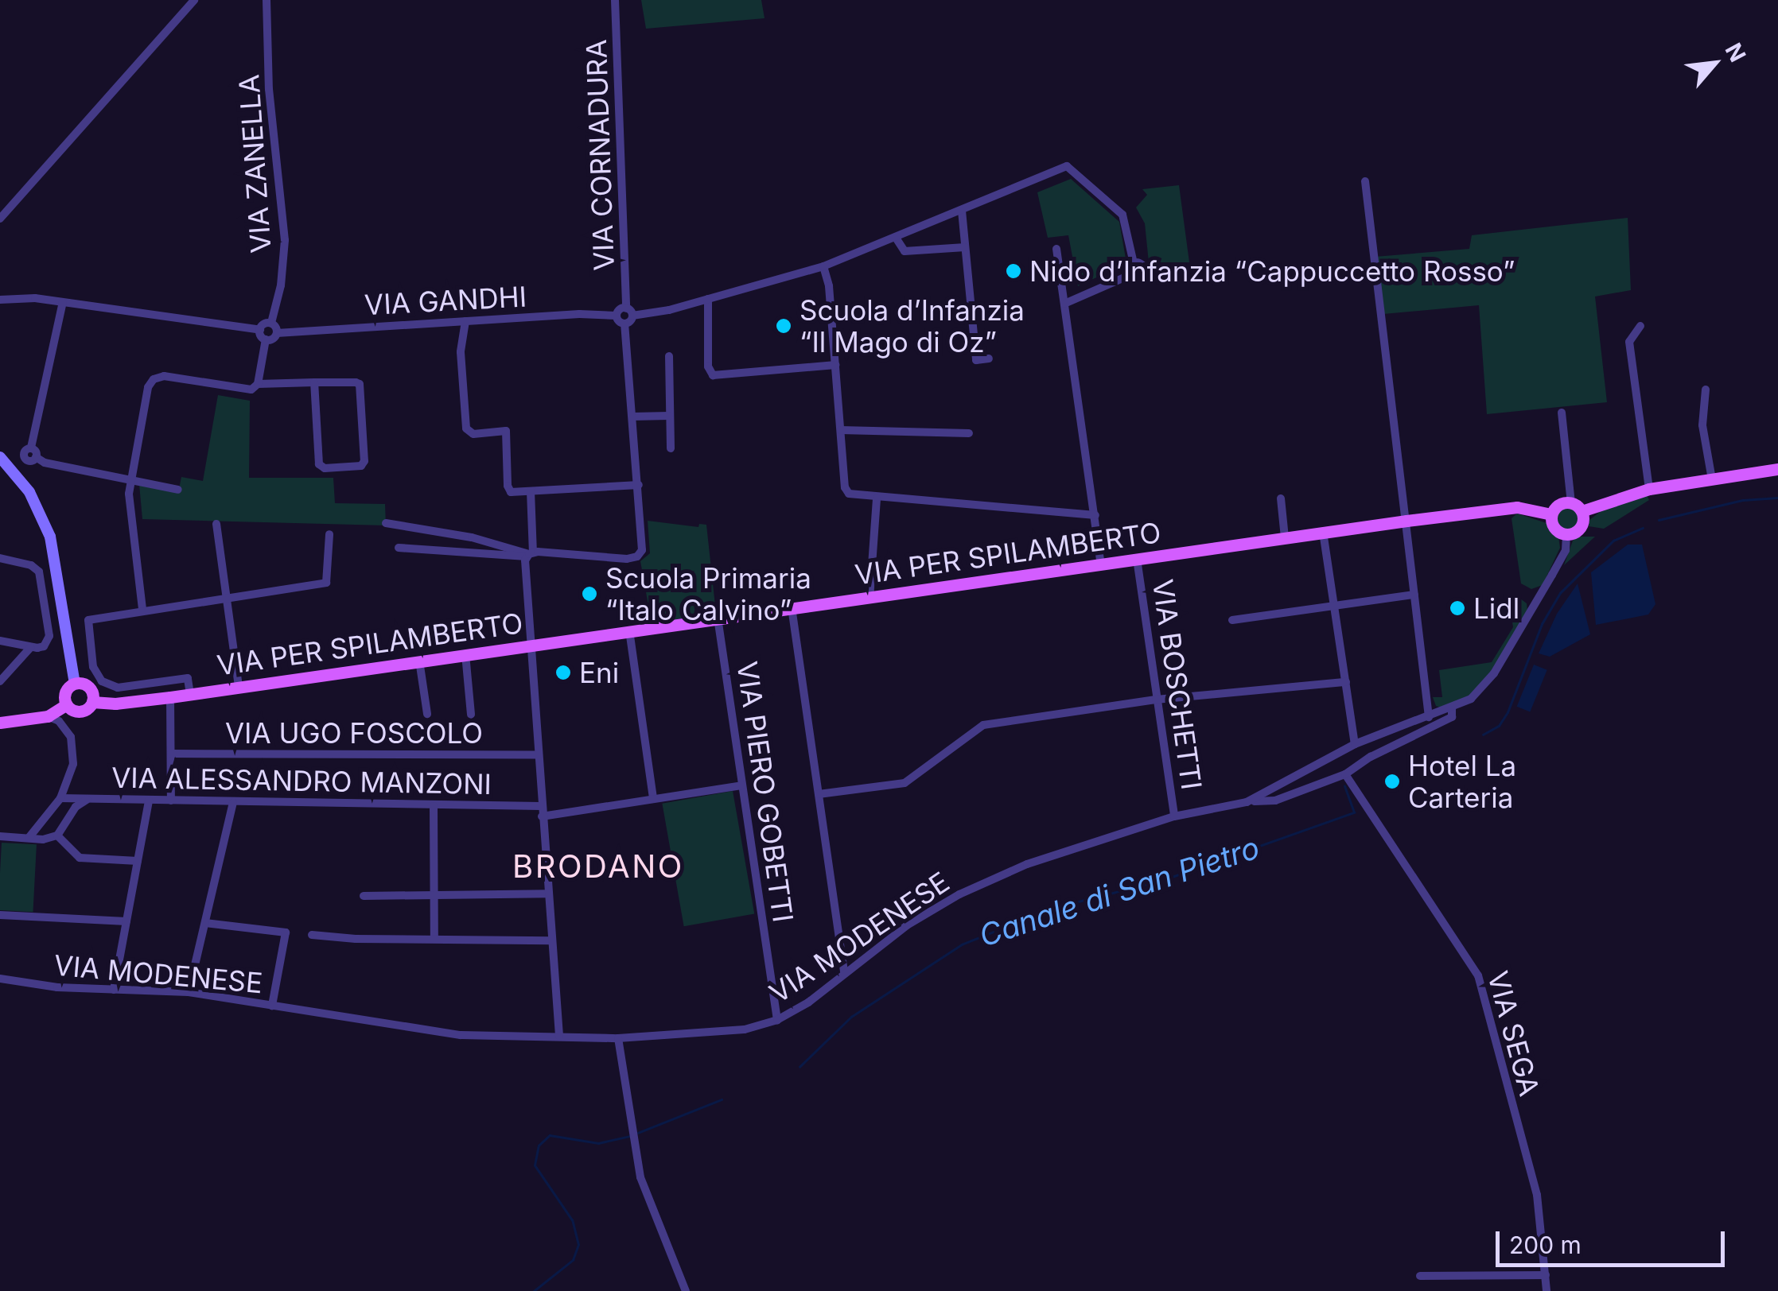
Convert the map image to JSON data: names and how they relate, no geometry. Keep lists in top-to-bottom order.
{
  "streets": {
    "main road": ["VIA PER SPILAMBERTO"],
    "street": [
      "VIA CORNADURA",
      "VIA ZANELLA",
      "VIA GANDHI",
      "VIA BOSCHETTI",
      "VIA UGO FOSCOLO",
      "VIA ALESSANDRO MANZONI",
      "VIA PIERO GOBETTI",
      "VIA MODENESE",
      "VIA SEGA"
    ]
  },
  "crossings": [
    ["VIA ZANELLA", "VIA GANDHI"],
    ["VIA PER SPILAMBERTO", "VIA BOSCHETTI"],
    ["VIA PER SPILAMBERTO", "VIA PIERO GOBETTI"],
    ["VIA PER SPILAMBERTO", "VIA MODENESE"],
    ["VIA BOSCHETTI", "VIA MODENESE"],
    ["VIA ALESSANDRO MANZONI", "VIA PIERO GOBETTI"],
    ["VIA PIERO GOBETTI", "VIA MODENESE"]
  ],
  "districts": ["BRODANO"],
  "water": ["Canale di San Pietro"],
  "places": [
    "Nido d’Infanzia “Cappuccetto Rosso”",
    "Scuola d’Infanzia “Il Mago di Oz”",
    "Scuola Primaria “Italo Calvino”",
    "Lidl",
    "Eni",
    "Hotel La Carteria"
  ],
  "scale_bar": "200 m",
  "north": "top right"
}
